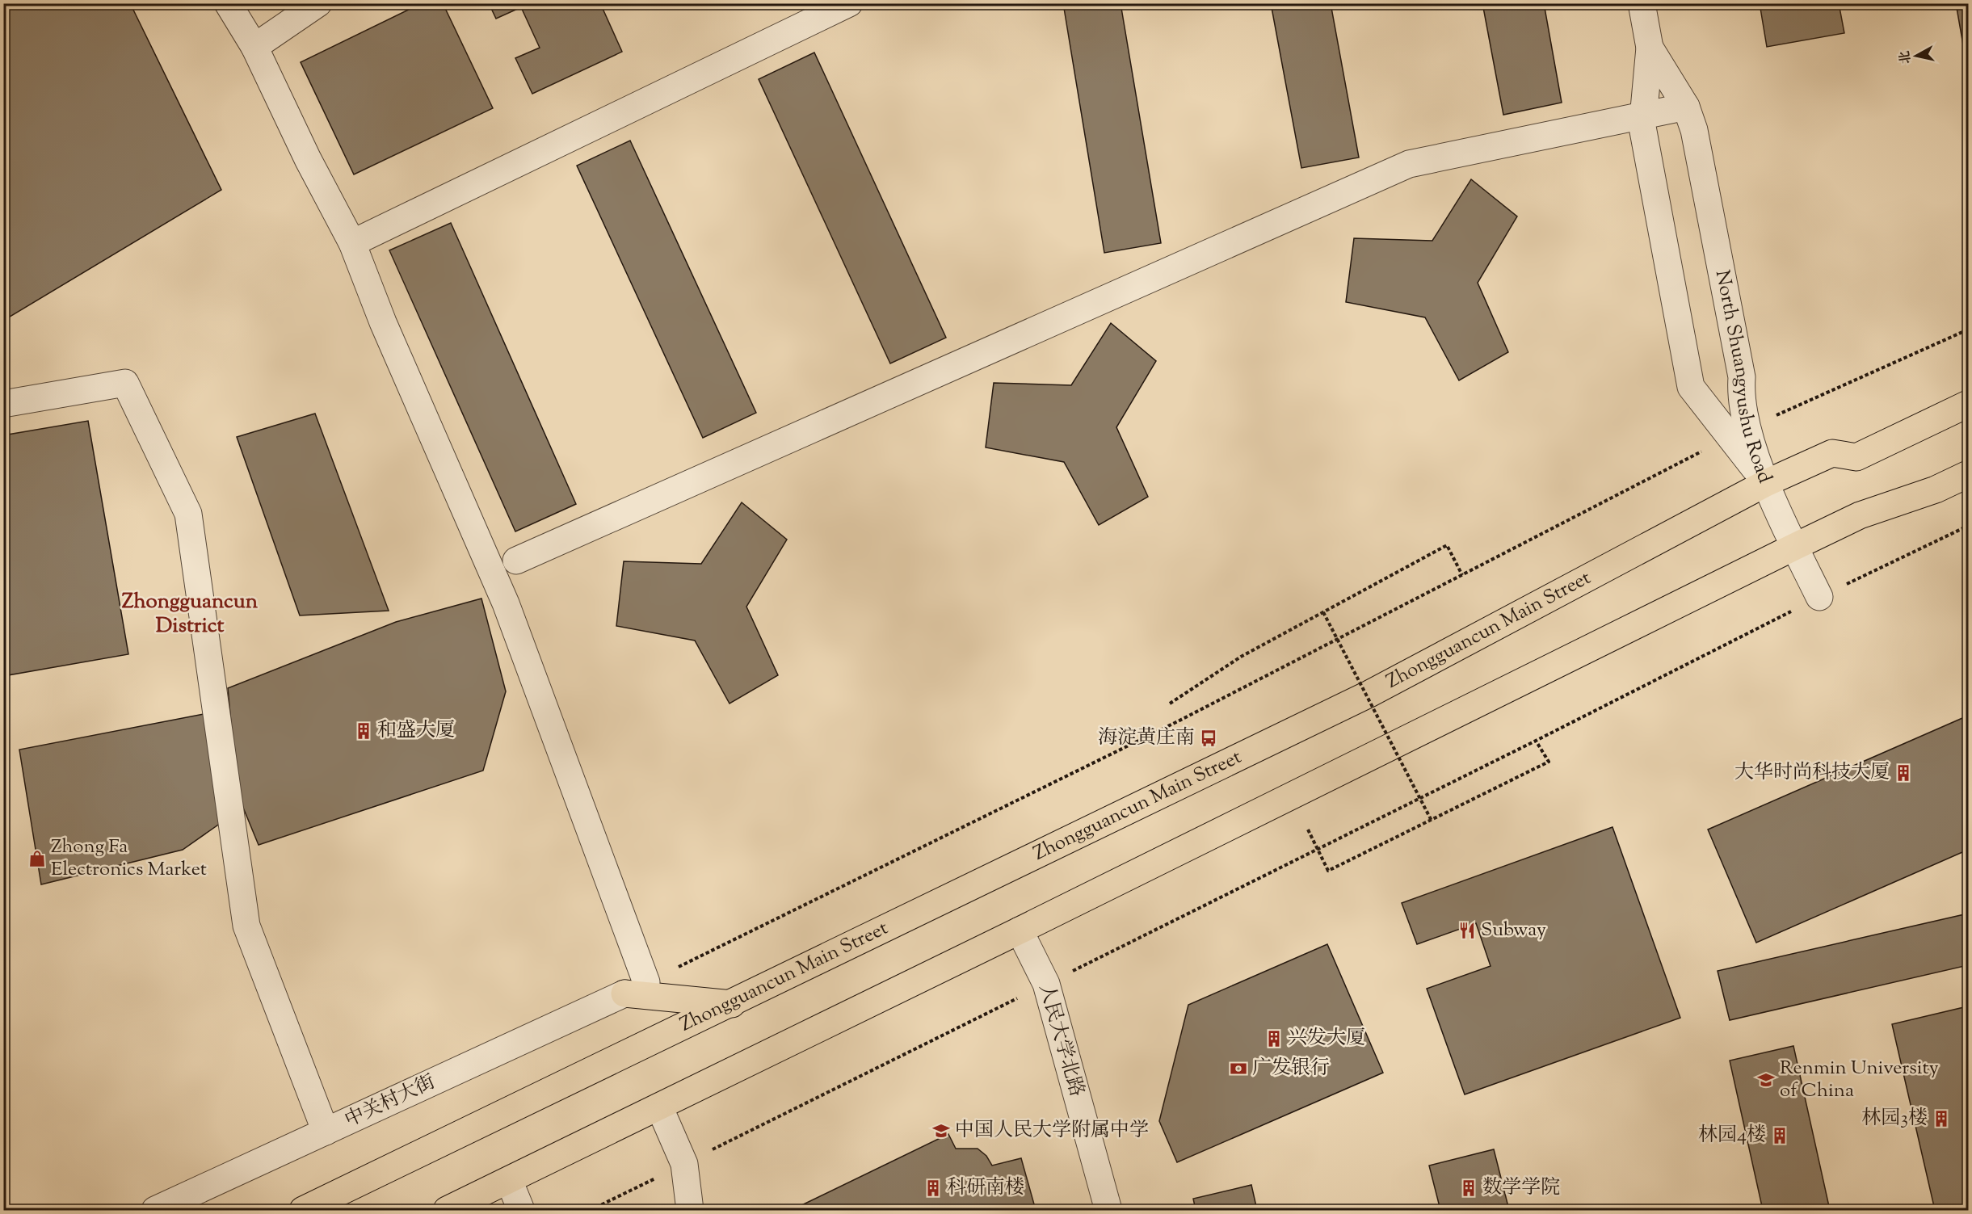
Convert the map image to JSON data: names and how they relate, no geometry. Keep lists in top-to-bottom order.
{
  "streets": {
    "main road": ["Zhongguancun Main Street"],
    "street": ["North Shuangyushu Road", "人民大学北路", "中关村大街"]
  },
  "crossings": [
    ["North Shuangyushu Road", "Zhongguancun Main Street"]
  ],
  "districts": ["Zhongguancun District"],
  "places": {
    "building": [
      "和盛大厦",
      "大华时尚科技大厦",
      "兴发大厦",
      "林园3楼",
      "林园4楼",
      "科研南楼",
      "数学学院"
    ],
    "bus stop": ["海淀黄庄南"],
    "shop": ["Zhong Fa Electronics Market"],
    "restaurant": ["Subway"],
    "bank": ["广发银行"],
    "school or university": ["Renmin University of China", "中国人民大学附属中学"]
  },
  "north": "left"
}
